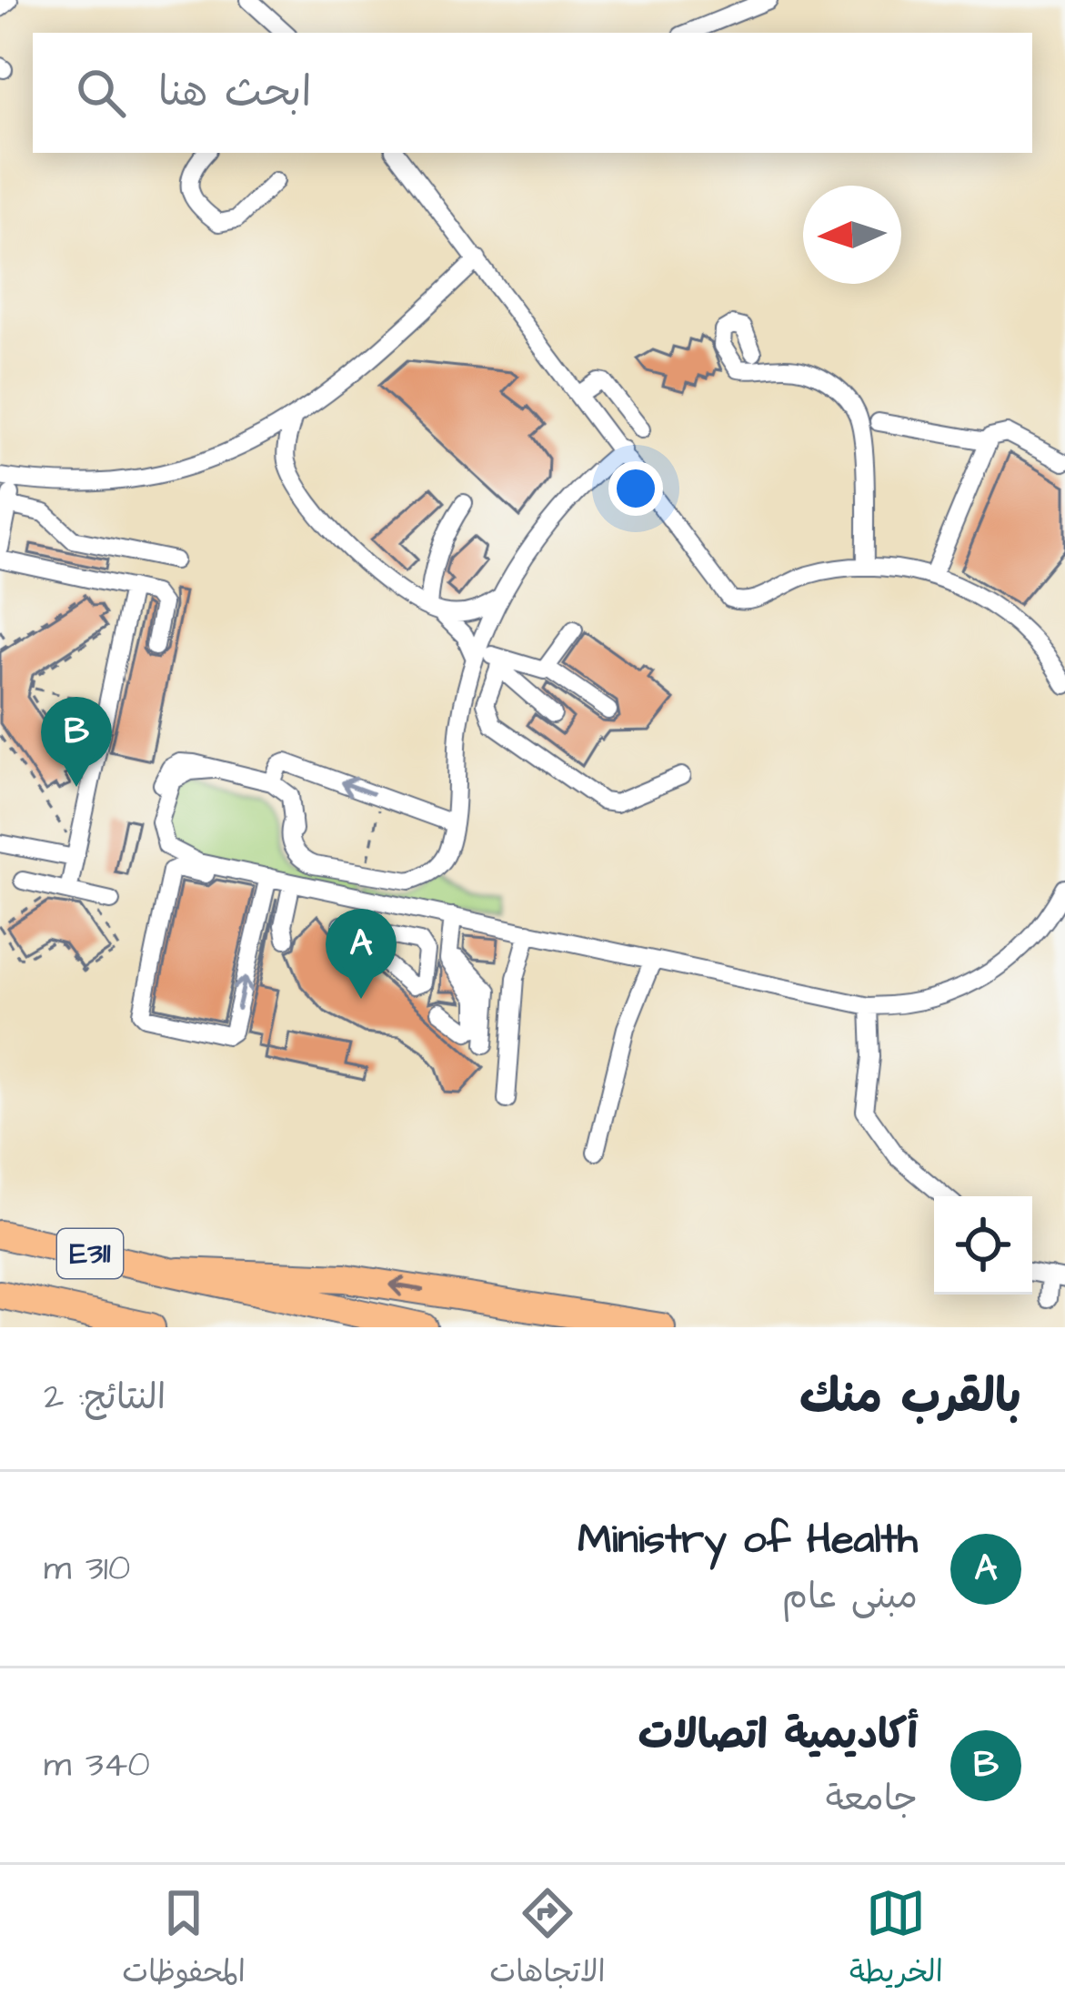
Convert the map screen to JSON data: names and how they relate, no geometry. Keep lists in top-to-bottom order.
{
  "streets": {
    "highway": ["E311"]
  },
  "north": "left",
  "page": {
    "search": "ابحث هنا",
    "pins": ["B", "A"],
    "heading": ["بالقرب منك", "النتائج: 2"],
    "list": [
      {
        "mark": "A",
        "name": "Ministry of Health",
        "note": "مبنى عام",
        "value": "310 m"
      },
      {
        "mark": "B",
        "name": "أكاديمية اتصالات",
        "note": "جامعة",
        "value": "340 m"
      }
    ],
    "nav": ["الخريطة", "الاتجاهات", "المحفوظات"]
  }
}
